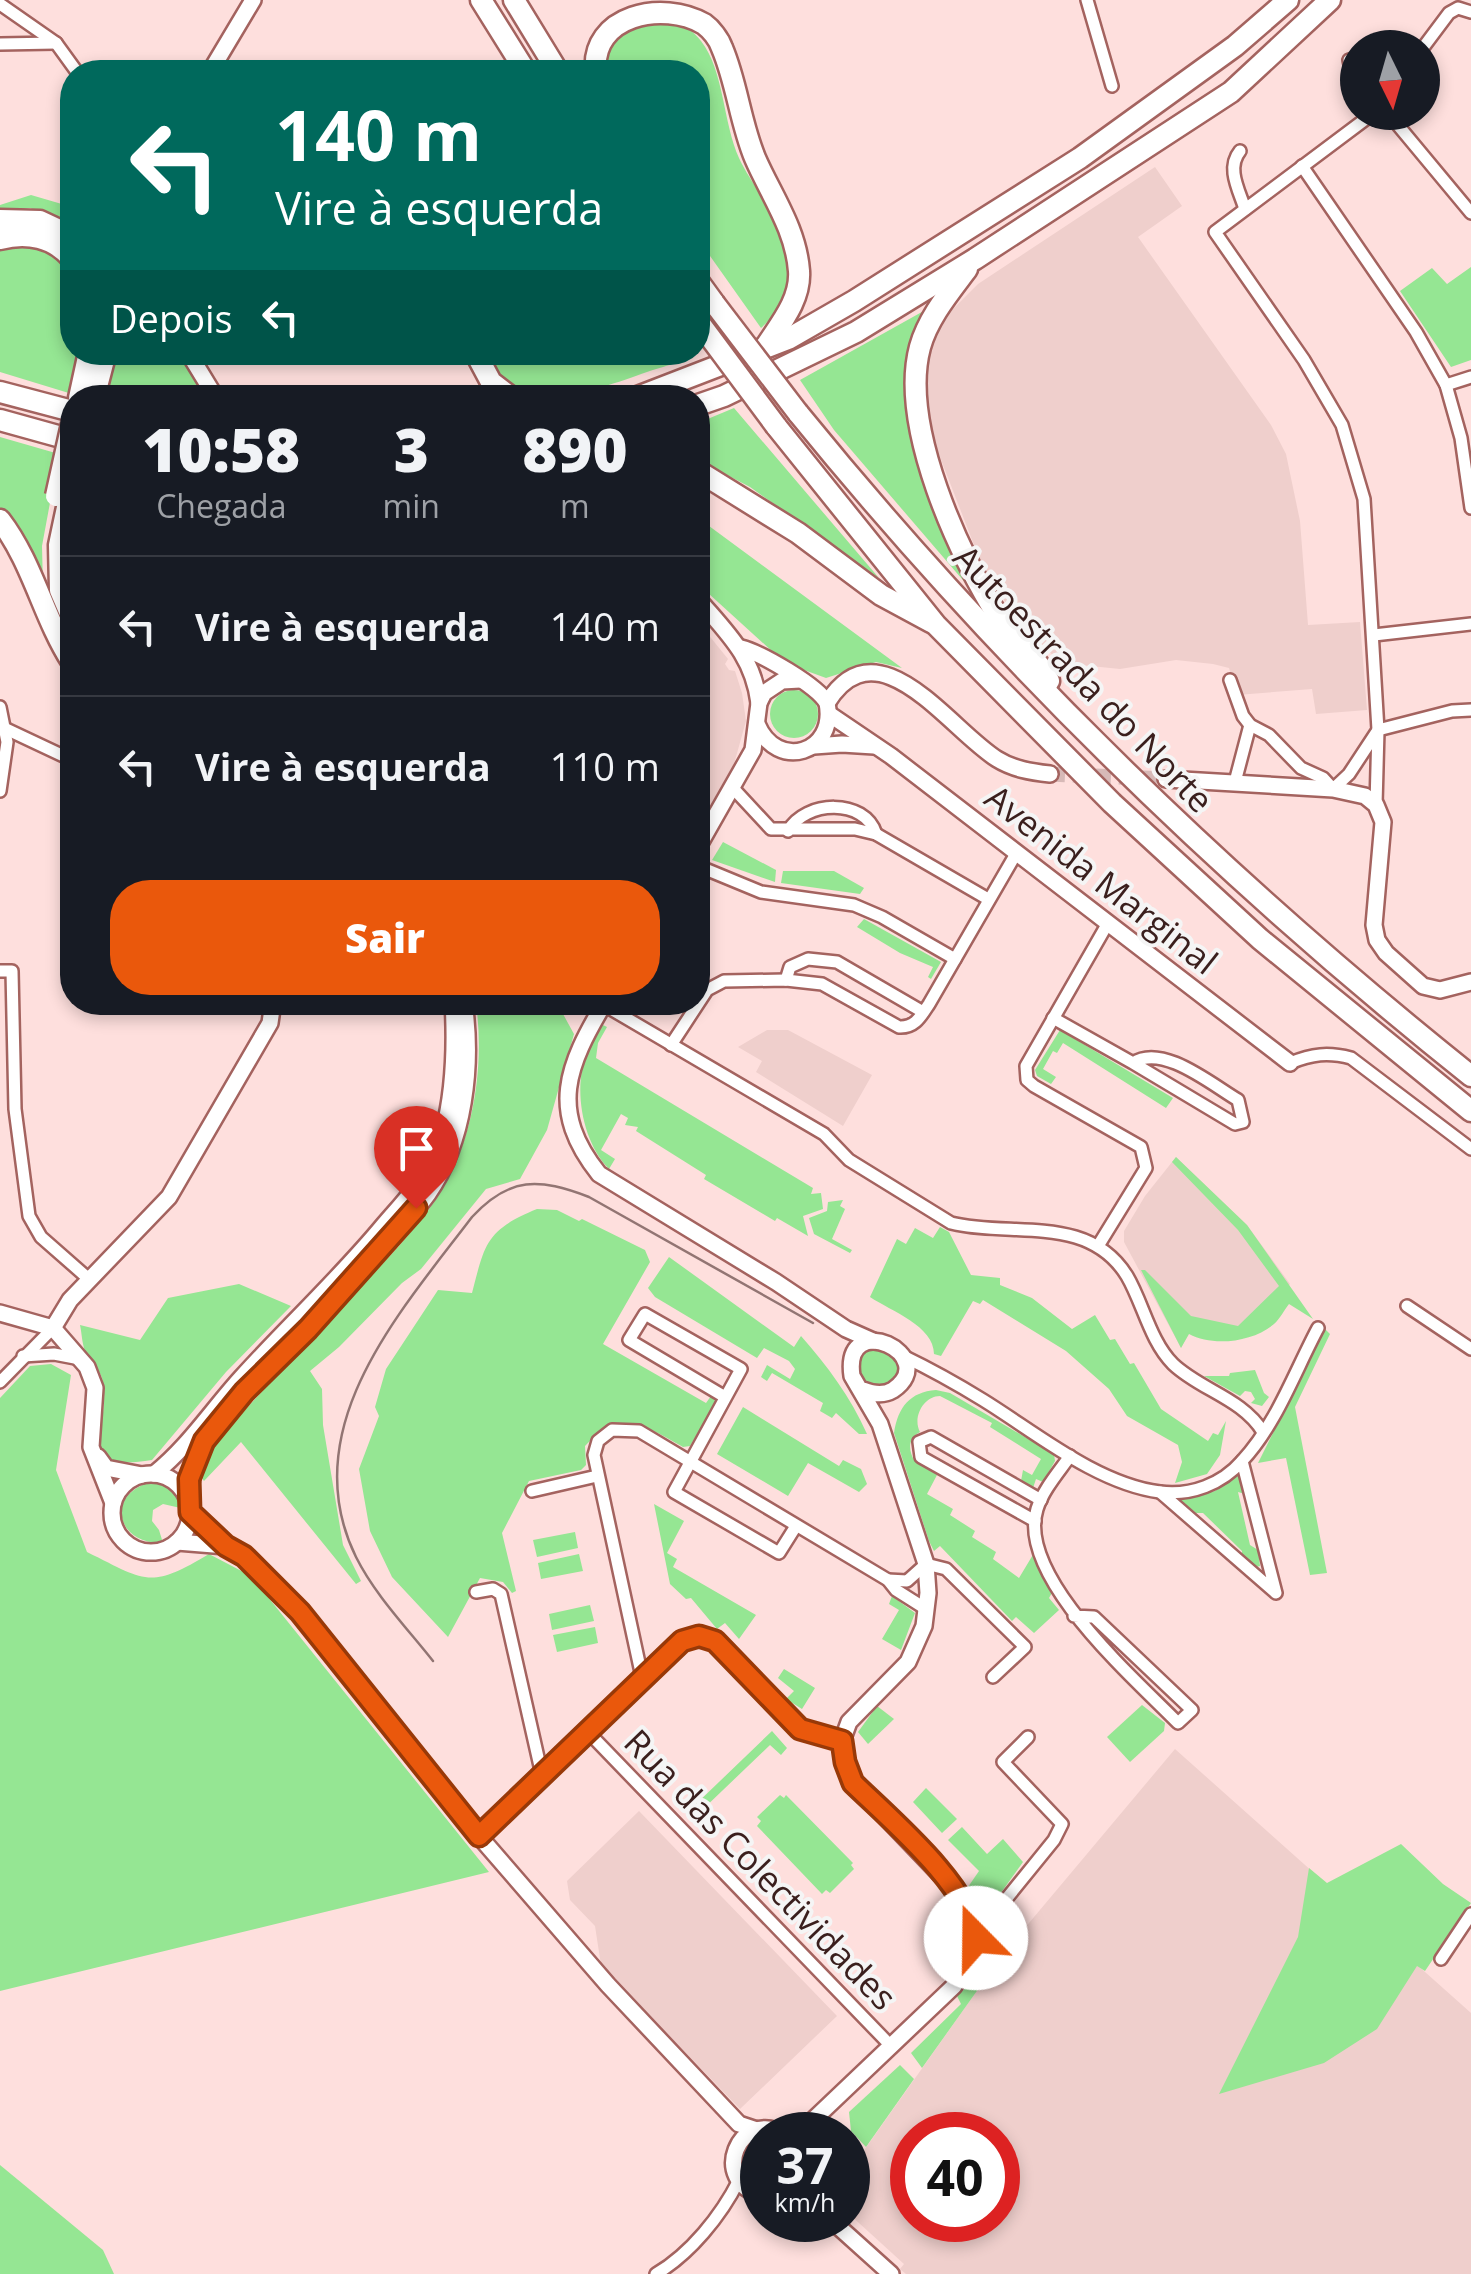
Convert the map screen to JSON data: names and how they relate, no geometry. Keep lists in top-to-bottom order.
{
  "streets": {
    "highway": ["Autoestrada do Norte"],
    "street": ["Avenida Marginal", "Rua das Colectividades"]
  },
  "north": "bottom",
  "page": {
    "turn": ["140 m", "Vire à esquerda"],
    "then": "Depois",
    "eta": [
      "10:58",
      "Chegada",
      "3",
      "min",
      "890",
      "m"
    ],
    "list": [
      {
        "name": "Vire à esquerda",
        "value": "140 m"
      },
      {
        "name": "Vire à esquerda",
        "value": "110 m"
      }
    ],
    "buttons": "Sair",
    "speed": "37 km/h",
    "limit": "40"
  }
}
